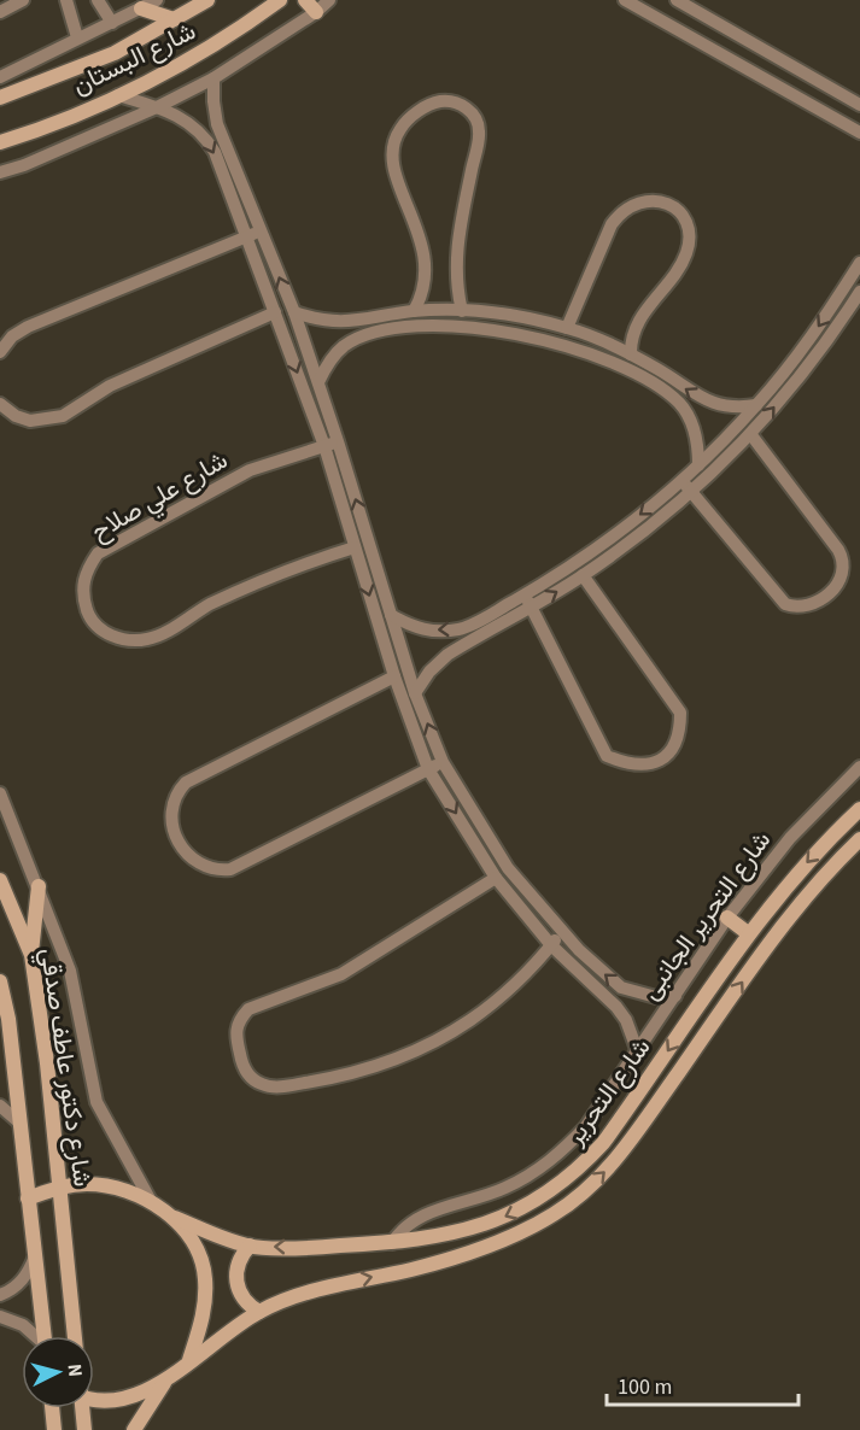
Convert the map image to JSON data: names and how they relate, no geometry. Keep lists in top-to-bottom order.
{
  "streets": {
    "street": [
      "شارع البستان",
      "شارع علي صلاح",
      "شارع التحرير الجانبى",
      "شارع دكتور عاطف صدقي",
      "شارع التحرير"
    ]
  },
  "crossings": [
    ["شارع التحرير الجانبى", "شارع التحرير"]
  ],
  "scale_bar": "100 m",
  "north": "right"
}
